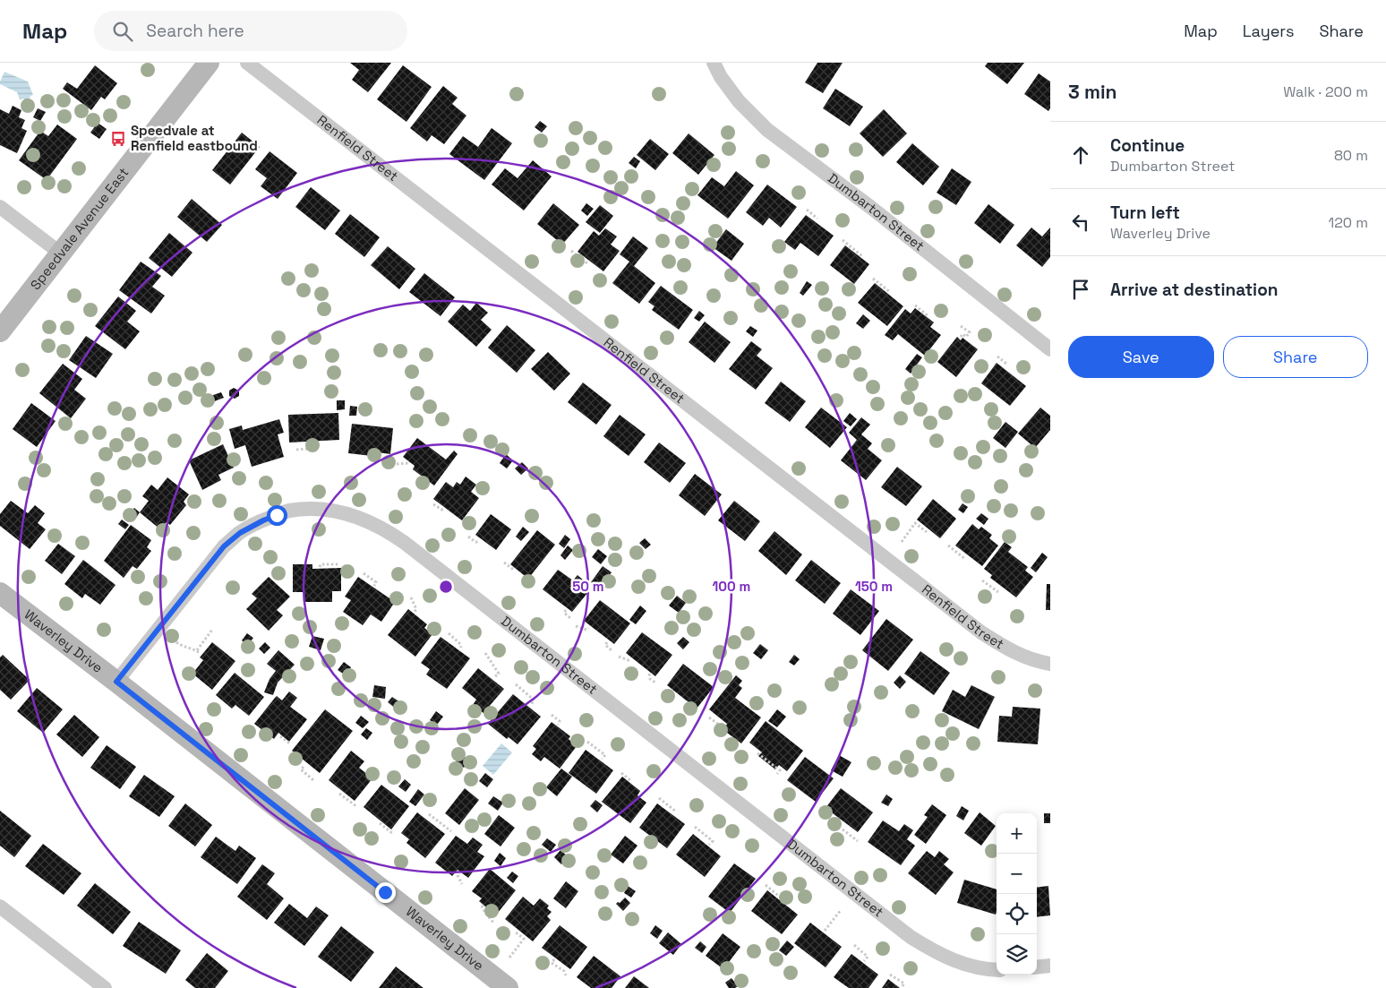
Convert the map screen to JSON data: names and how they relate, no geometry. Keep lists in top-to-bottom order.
{
  "streets": {
    "street": [
      "Renfield Street",
      "Dumbarton Street",
      "Speedvale Avenue East",
      "Waverley Drive"
    ]
  },
  "crossings": [
    ["Dumbarton Street", "Waverley Drive"]
  ],
  "places": {
    "bus stop": ["Speedvale at Renfield eastbound"]
  },
  "page": {
    "header": "Map",
    "search": "Search here",
    "nav": ["Map", "Layers", "Share"],
    "heading": ["3 min", "Walk · 200 m"],
    "list": [
      ["Continue", "Dumbarton Street", "80 m"],
      ["Turn left", "Waverley Drive", "120 m"],
      "Arrive at destination"
    ],
    "buttons": ["Save", "Share"],
    "map_buttons": ["+", "−"]
  },
  "rings": ["50 m", "100 m", "150 m"]
}
